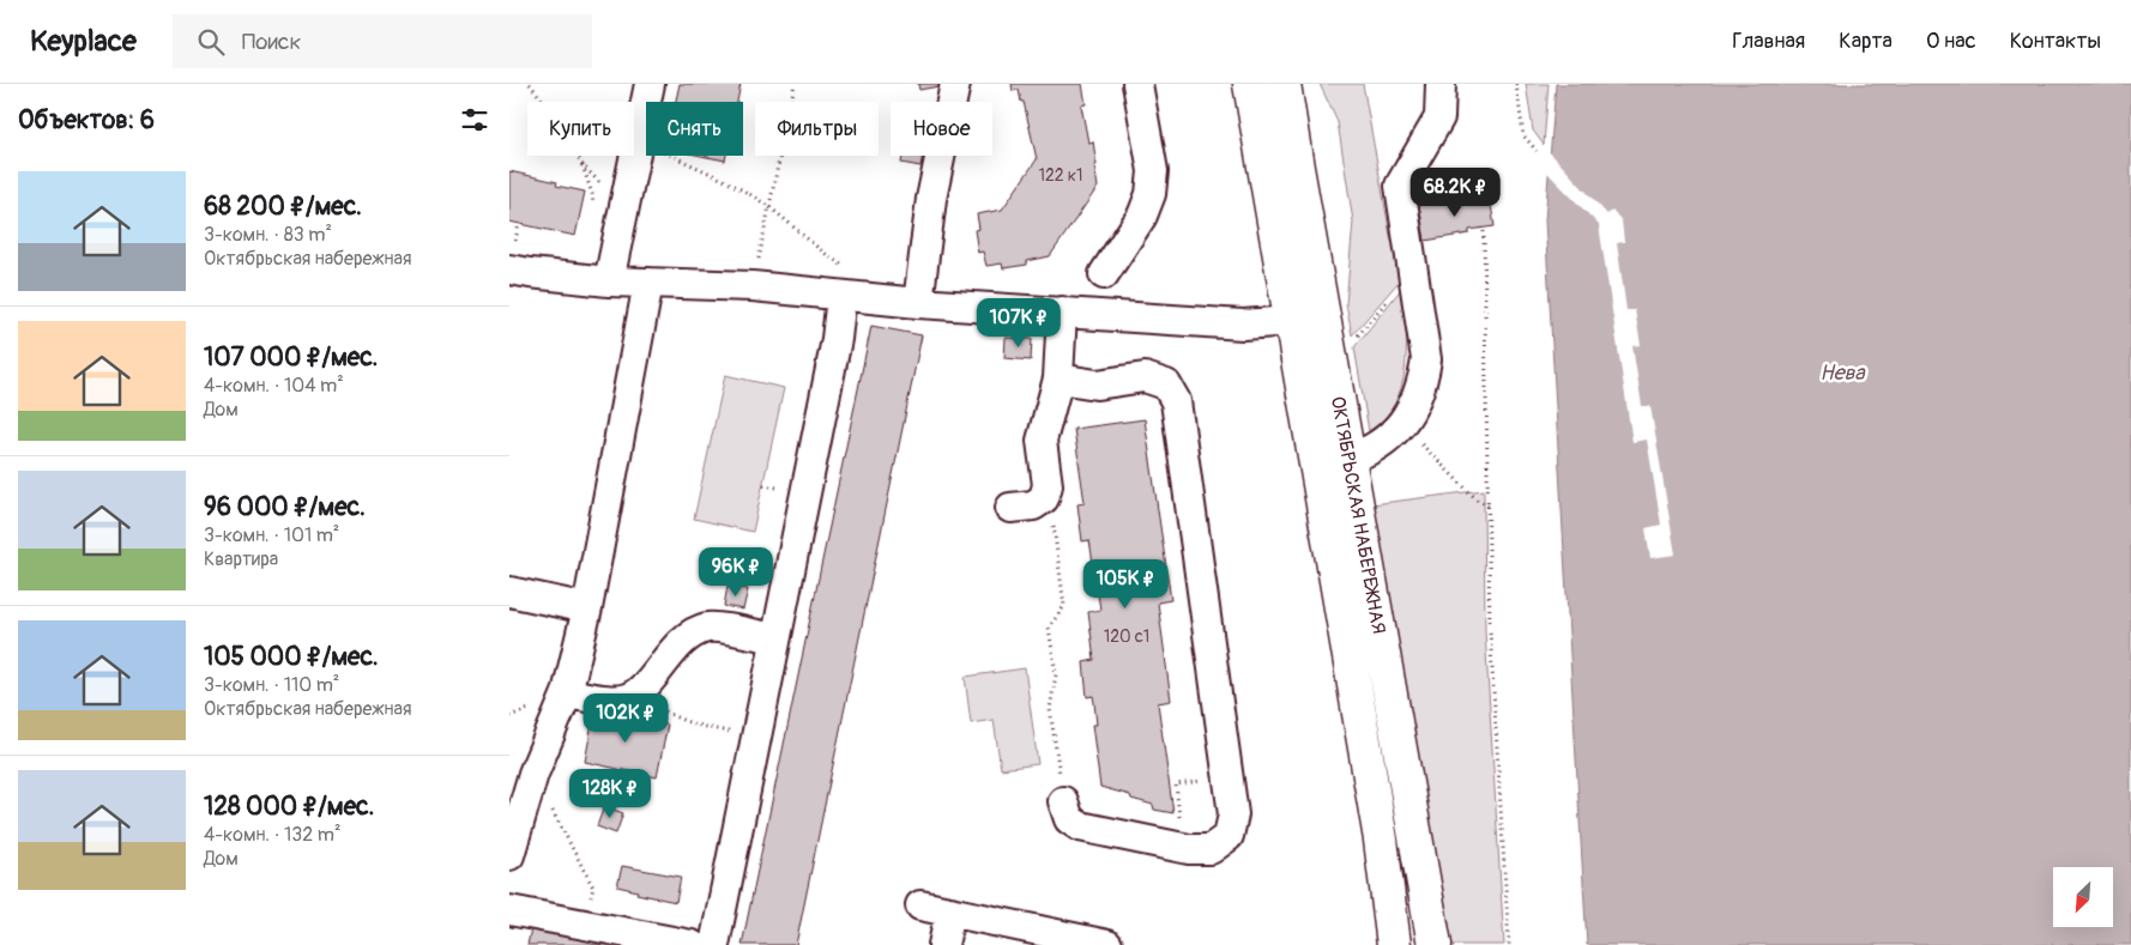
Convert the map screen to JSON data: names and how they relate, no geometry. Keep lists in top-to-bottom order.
{
  "streets": {
    "main road": ["ОКТЯБРЬСКАЯ НАБЕРЕЖНАЯ"]
  },
  "water": ["Нева"],
  "house_numbers": ["122 к1", "120 с1"],
  "north": "bottom left",
  "page": {
    "header": "Keyplace",
    "search": "Поиск",
    "nav": [
      "Главная",
      "Карта",
      "О нас",
      "Контакты"
    ],
    "heading": "Объектов: 6",
    "chip": [
      "Купить",
      "Снять",
      "Фильтры",
      "Новое"
    ],
    "list": [
      {
        "name": "68 200 ₽/мес.",
        "note": "3-комн. · 83 m² · Октябрьская набережная"
      },
      {
        "name": "107 000 ₽/мес.",
        "note": "4-комн. · 104 m² · Дом"
      },
      {
        "name": "96 000 ₽/мес.",
        "note": "3-комн. · 101 m² · Квартира"
      },
      {
        "name": "105 000 ₽/мес.",
        "note": "3-комн. · 110 m² · Октябрьская набережная"
      },
      {
        "name": "128 000 ₽/мес.",
        "note": "4-комн. · 132 m² · Дом"
      }
    ],
    "price": [
      "68.2K ₽",
      "107K ₽",
      "96K ₽",
      "105K ₽",
      "102K ₽",
      "128K ₽"
    ]
  }
}
